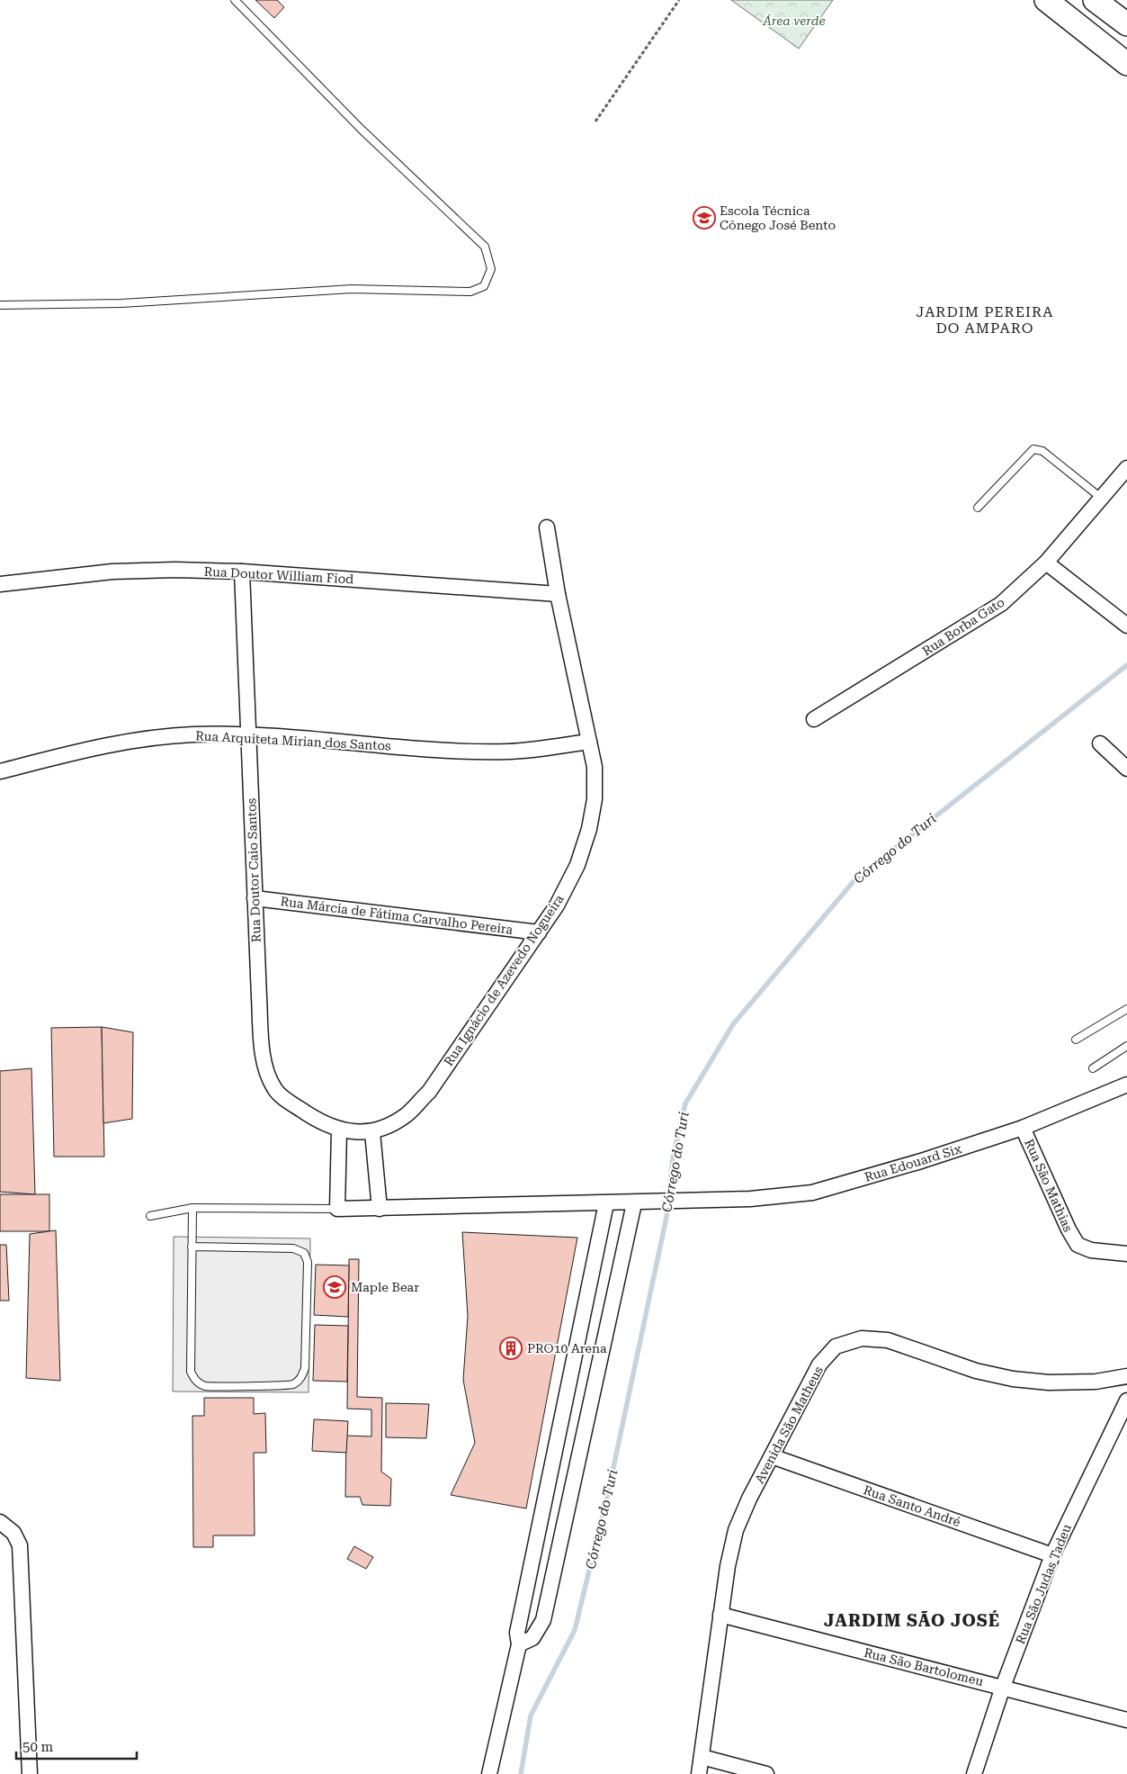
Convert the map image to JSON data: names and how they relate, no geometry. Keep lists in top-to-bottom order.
{
  "streets": {
    "street": [
      "Rua Doutor William Fiod",
      "Rua Borba Gato",
      "Rua Arquiteta Mirian dos Santos",
      "Rua Doutor Caio Santos",
      "Rua Márcia de Fátima Carvalho Pereira",
      "Rua Ignácio de Azevedo Nogueira",
      "Rua Edouard Six",
      "Rua São Mathias",
      "Avenida São Matheus",
      "Rua Santo André",
      "Rua São Judas Tadeu",
      "Rua São Bartolomeu"
    ]
  },
  "crossings": [
    ["Rua Doutor William Fiod", "Rua Doutor Caio Santos"],
    ["Rua Doutor William Fiod", "Rua Ignácio de Azevedo Nogueira"],
    ["Rua Arquiteta Mirian dos Santos", "Rua Doutor Caio Santos"],
    ["Rua Arquiteta Mirian dos Santos", "Rua Ignácio de Azevedo Nogueira"],
    ["Rua Doutor Caio Santos", "Rua Márcia de Fátima Carvalho Pereira"],
    ["Rua Doutor Caio Santos", "Rua Ignácio de Azevedo Nogueira"],
    ["Rua Márcia de Fátima Carvalho Pereira", "Rua Ignácio de Azevedo Nogueira"],
    ["Rua Edouard Six", "Rua São Mathias"],
    ["Avenida São Matheus", "Rua Santo André"],
    ["Avenida São Matheus", "Rua São Bartolomeu"],
    ["Rua Santo André", "Rua São Judas Tadeu"],
    ["Rua São Judas Tadeu", "Rua São Bartolomeu"]
  ],
  "districts": ["JARDIM PEREIRA DO AMPARO", "JARDIM SÃO JOSÉ"],
  "water": ["Córrego do Turi"],
  "parks": ["Área verde"],
  "places": {
    "school or university": ["Escola Técnica Cônego José Bento", "Maple Bear"],
    "building": ["PRO10 Arena"]
  },
  "scale_bar": "50 m"
}
